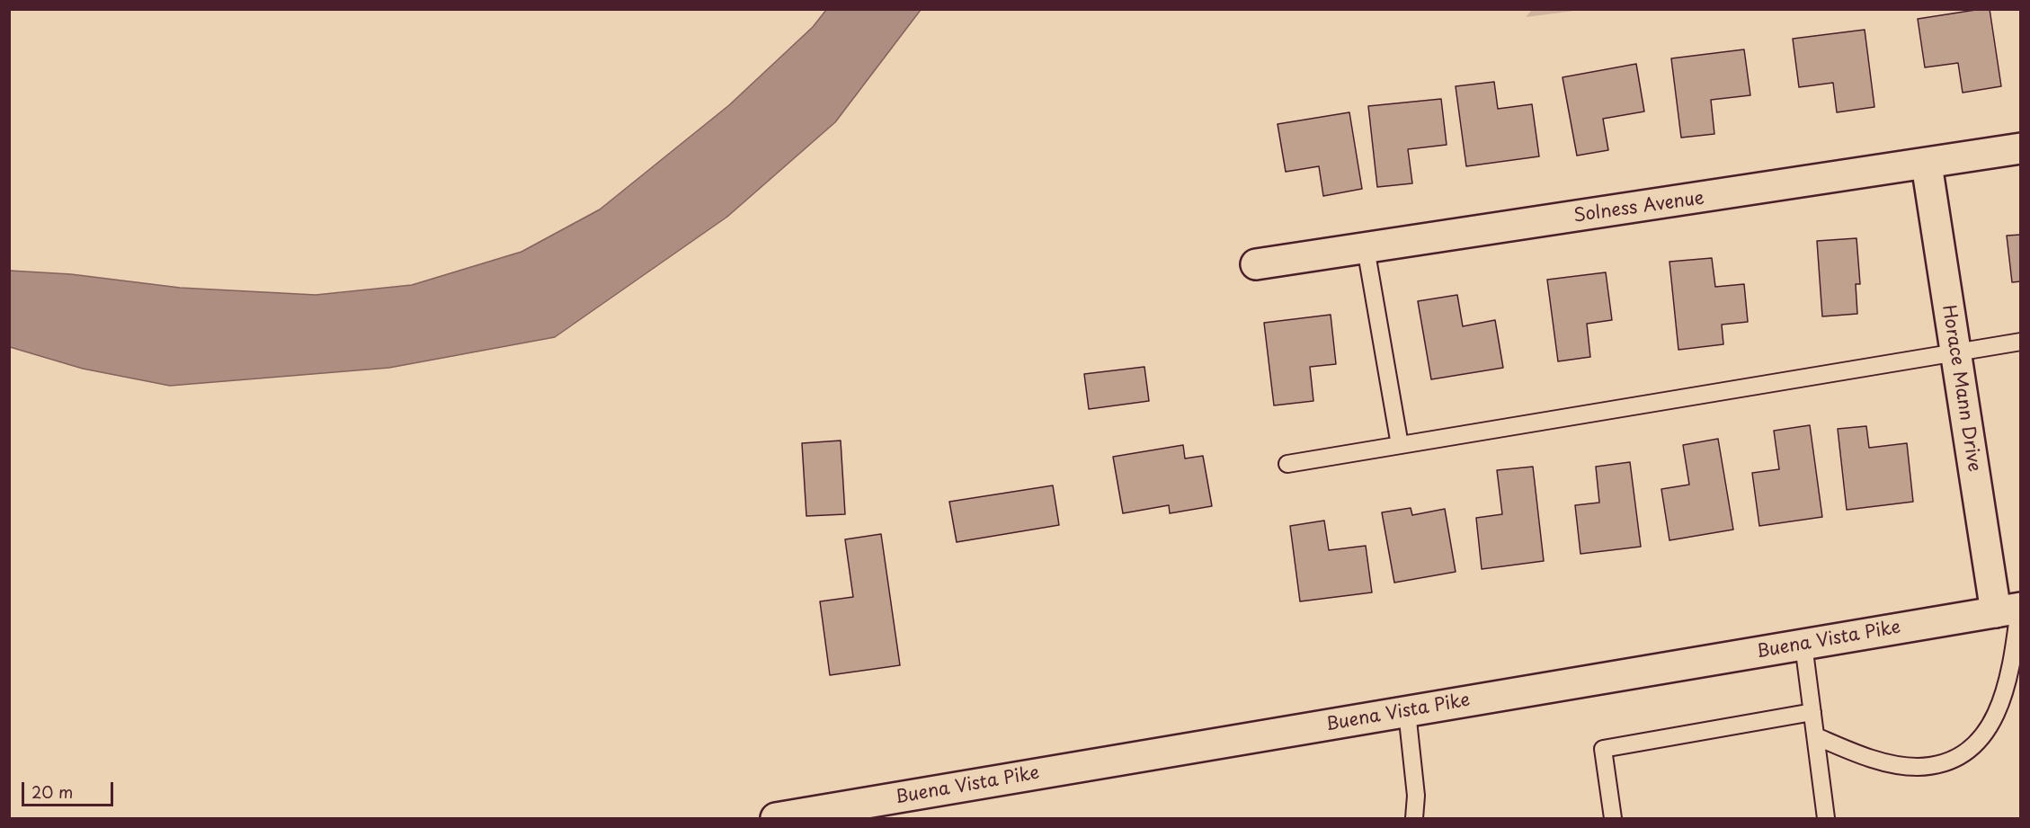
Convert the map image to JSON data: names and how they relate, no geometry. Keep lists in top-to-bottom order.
{
  "streets": {
    "main road": ["Solness Avenue", "Horace Mann Drive", "Buena Vista Pike"]
  },
  "crossings": [
    ["Solness Avenue", "Horace Mann Drive"],
    ["Horace Mann Drive", "Buena Vista Pike"]
  ],
  "scale_bar": "20 m"
}
